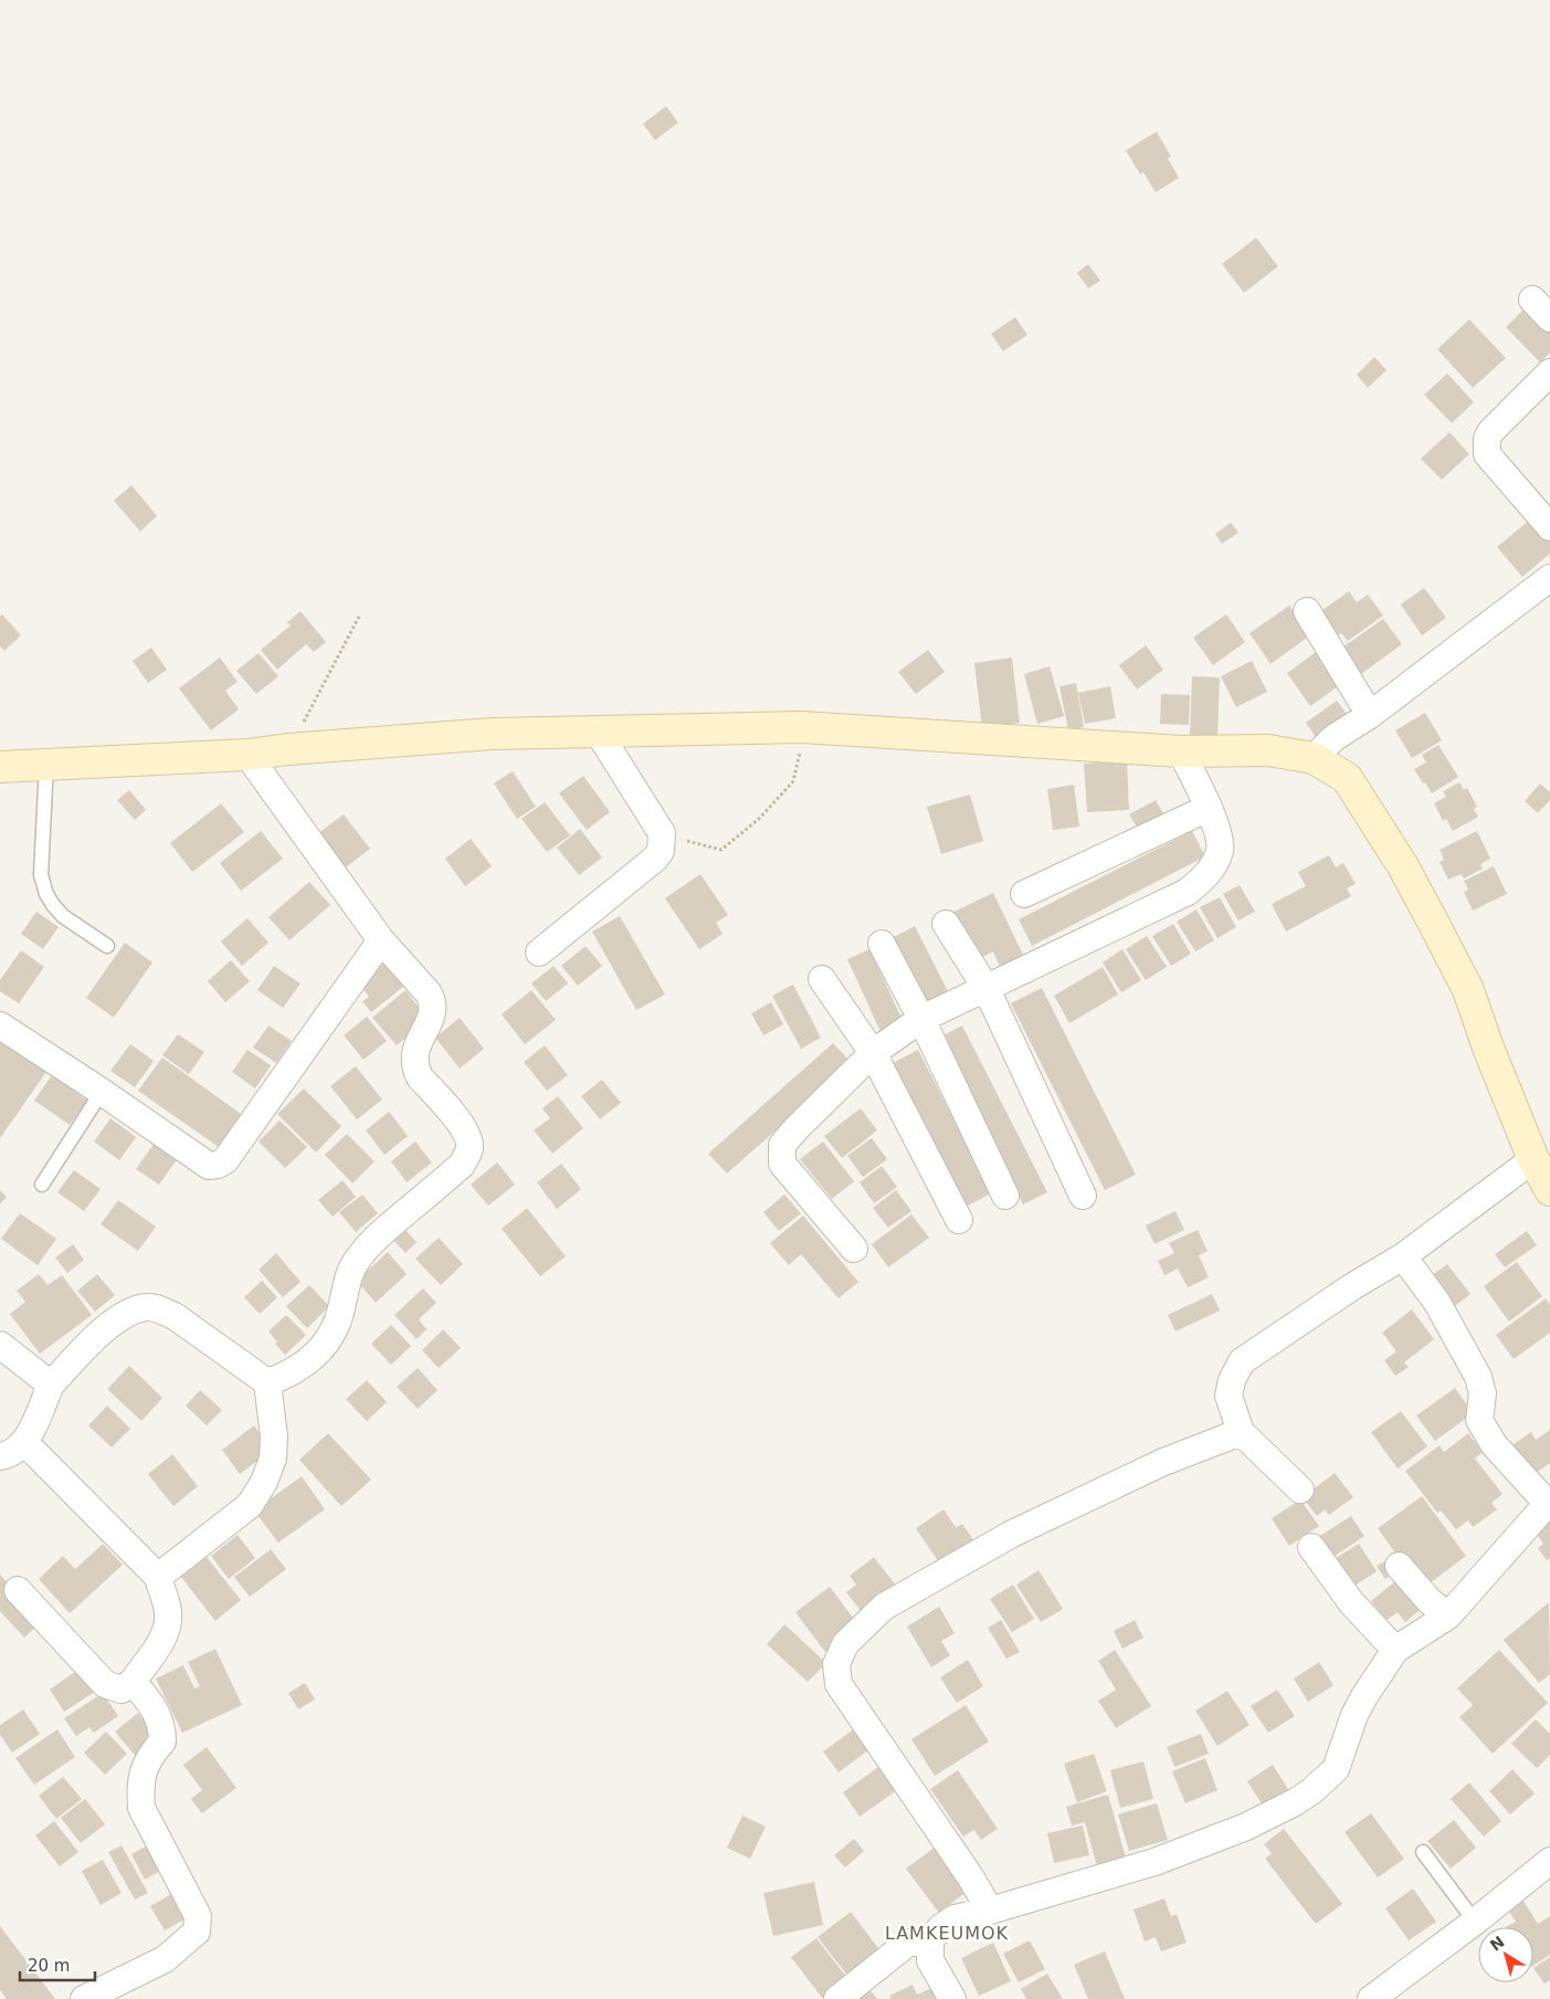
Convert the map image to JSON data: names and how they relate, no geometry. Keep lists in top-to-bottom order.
{
  "districts": ["LAMKEUMOK"],
  "scale_bar": "20 m",
  "north": "top left"
}
